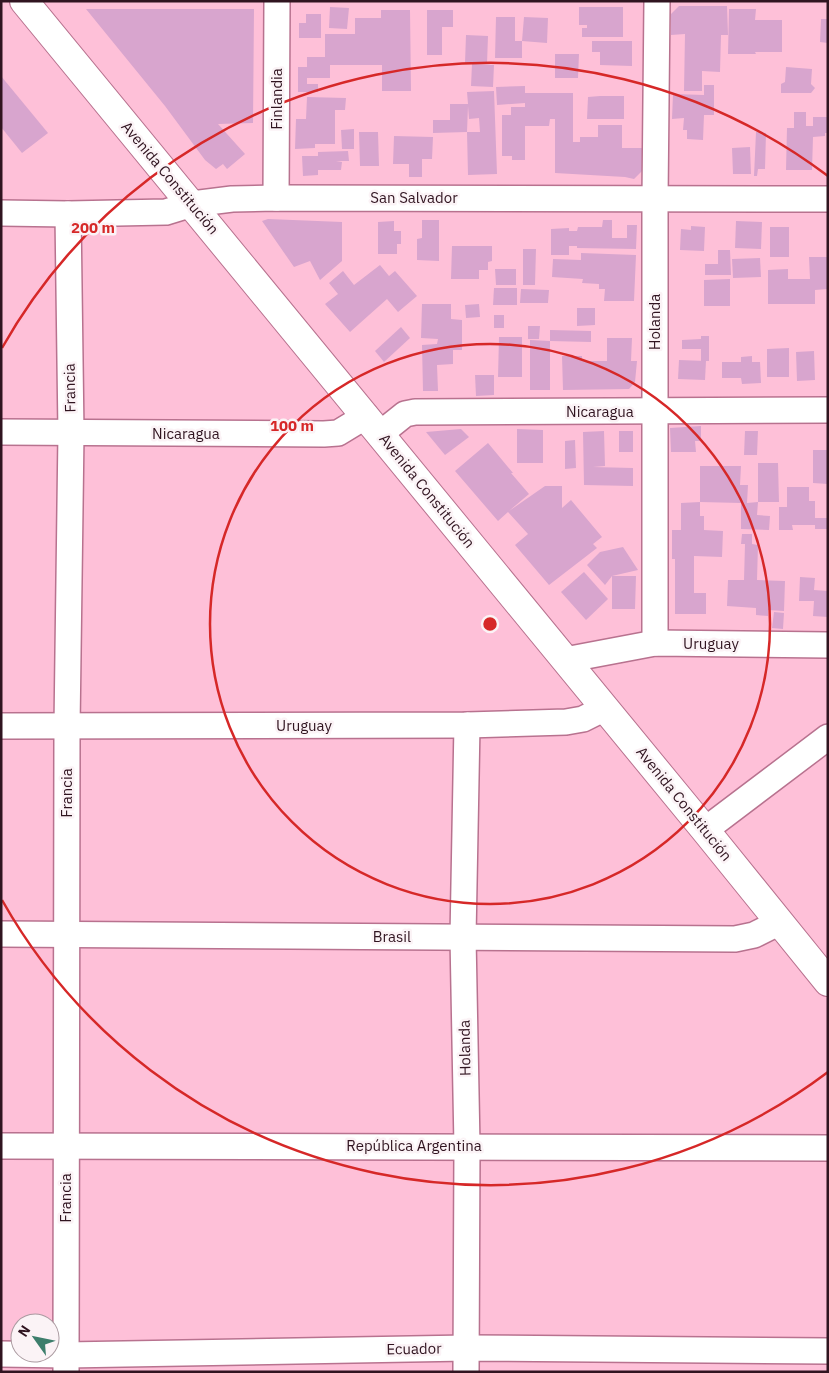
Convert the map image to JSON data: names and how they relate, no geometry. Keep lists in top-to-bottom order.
{
  "streets": {
    "main road": ["Avenida Constitución"],
    "street": [
      "Finlandia",
      "San Salvador",
      "Holanda",
      "Francia",
      "Nicaragua",
      "Uruguay",
      "Brasil",
      "República Argentina",
      "Ecuador"
    ]
  },
  "crossings": [
    ["Finlandia", "San Salvador"],
    ["Avenida Constitución", "San Salvador"],
    ["Avenida Constitución", "Nicaragua"],
    ["Avenida Constitución", "Uruguay"],
    ["Avenida Constitución", "Brasil"],
    ["San Salvador", "Holanda"],
    ["San Salvador", "Francia"],
    ["Holanda", "Nicaragua"],
    ["Holanda", "Uruguay"],
    ["Holanda", "Brasil"],
    ["Holanda", "República Argentina"],
    ["Holanda", "Ecuador"],
    ["Francia", "Nicaragua"],
    ["Francia", "Uruguay"],
    ["Francia", "Brasil"],
    ["Francia", "República Argentina"],
    ["Francia", "Ecuador"]
  ],
  "north": "top left",
  "rings": ["200 m", "100 m"]
}
